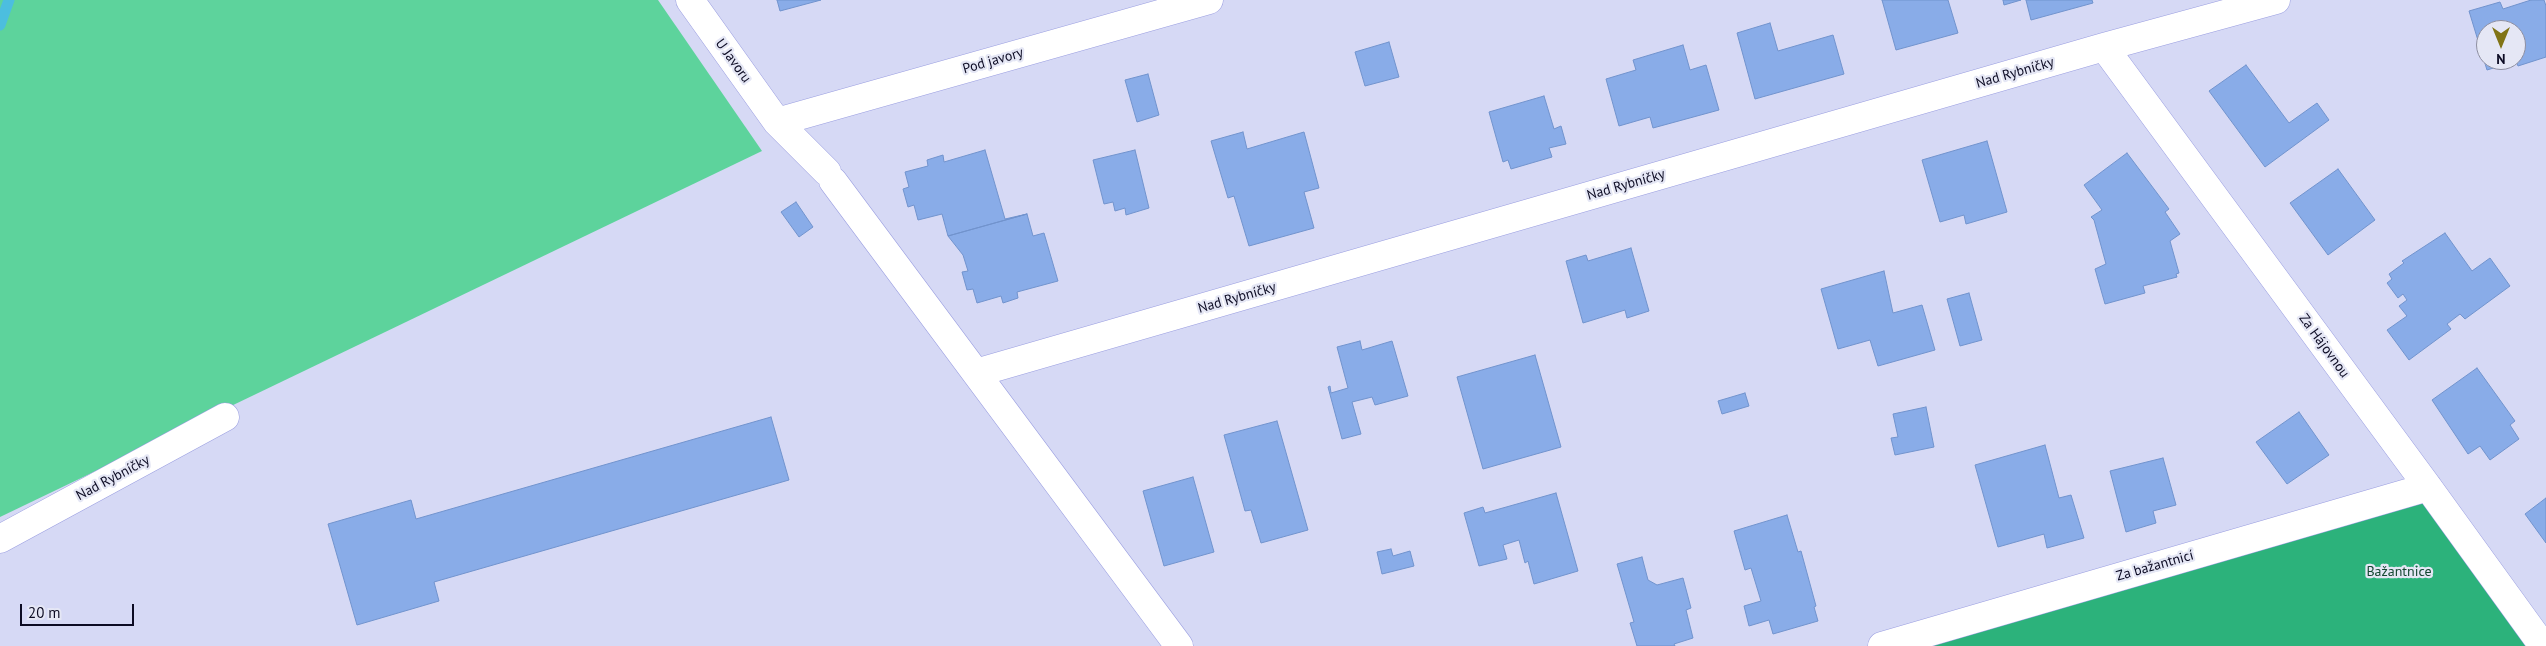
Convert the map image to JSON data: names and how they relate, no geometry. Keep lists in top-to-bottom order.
{
  "streets": {
    "street": [
      "U Javoru",
      "Pod javory",
      "Nad Rybníčky",
      "Za Hájovnou",
      "Za bažantnicí"
    ]
  },
  "crossings": [
    ["U Javoru", "Pod javory"],
    ["U Javoru", "Nad Rybníčky"],
    ["Nad Rybníčky", "Za Hájovnou"],
    ["Za Hájovnou", "Za bažantnicí"]
  ],
  "parks": ["Bažantnice"],
  "scale_bar": "20 m",
  "north": "bottom"
}
